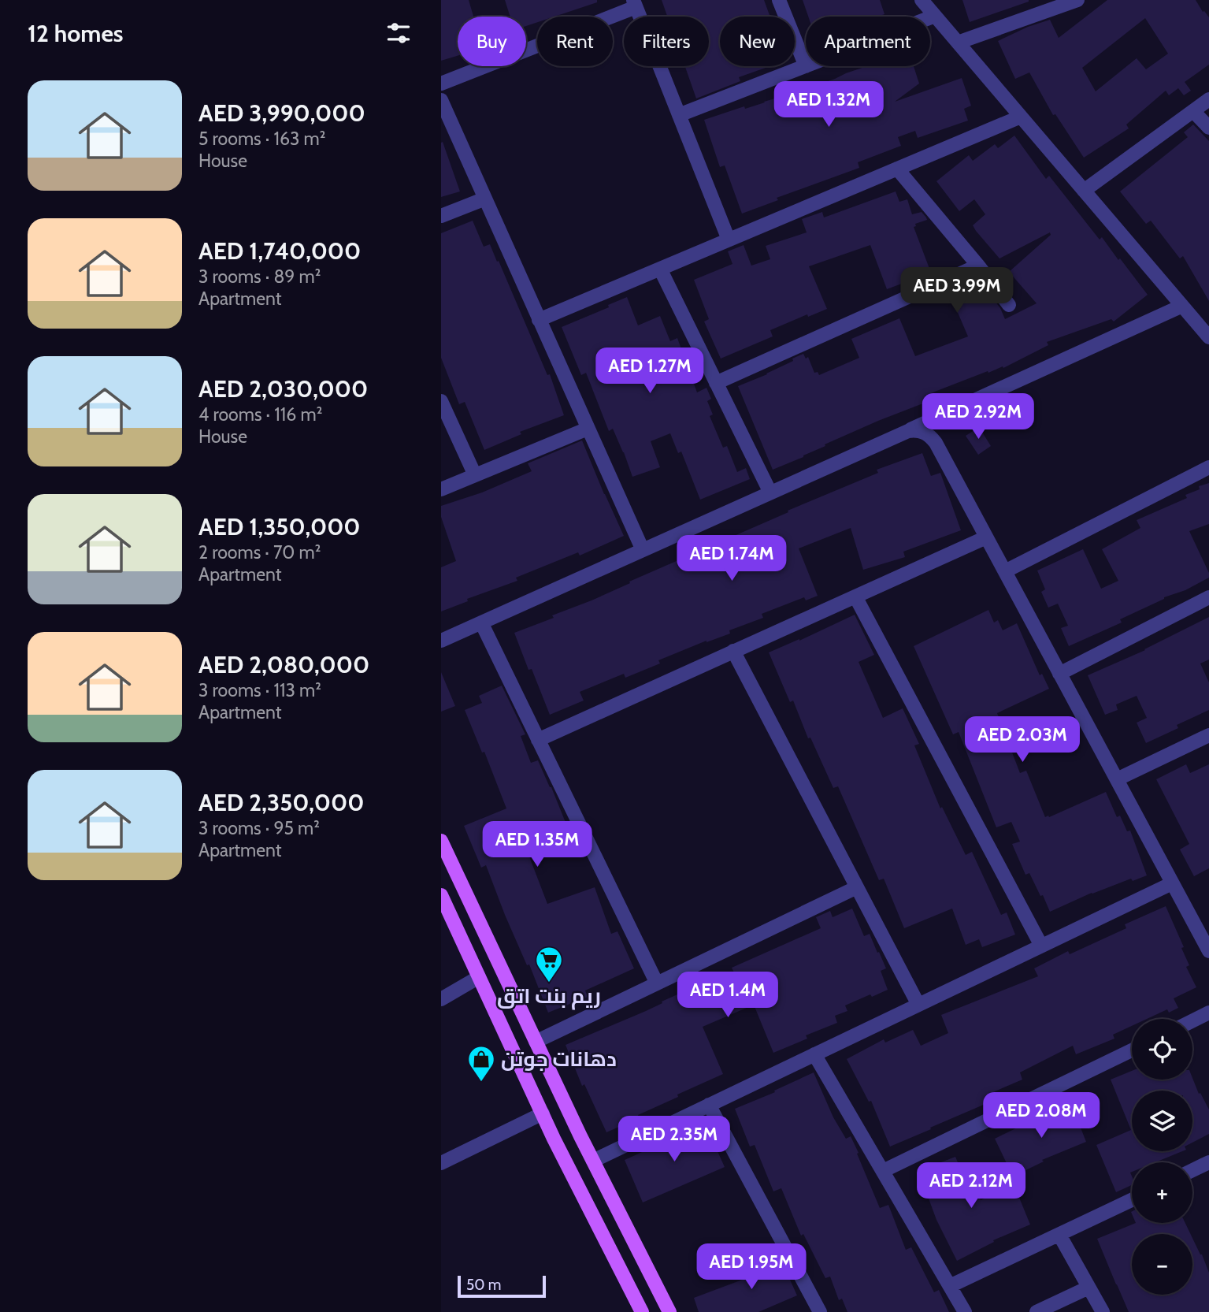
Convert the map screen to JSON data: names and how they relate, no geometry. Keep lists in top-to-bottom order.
{
  "places": {
    "supermarket": ["ريم بنت اتق"],
    "shop": ["دهانات جوتن"]
  },
  "scale_bar": "50 m",
  "page": {
    "heading": "12 homes",
    "chip": [
      "Buy",
      "Rent",
      "Filters",
      "New",
      "Apartment"
    ],
    "list": [
      {
        "name": "AED 3,990,000",
        "note": "5 rooms · 163 m² · House"
      },
      {
        "name": "AED 1,740,000",
        "note": "3 rooms · 89 m² · Apartment"
      },
      {
        "name": "AED 2,030,000",
        "note": "4 rooms · 116 m² · House"
      },
      {
        "name": "AED 1,350,000",
        "note": "2 rooms · 70 m² · Apartment"
      },
      {
        "name": "AED 2,080,000",
        "note": "3 rooms · 113 m² · Apartment"
      },
      {
        "name": "AED 2,350,000",
        "note": "3 rooms · 95 m² · Apartment"
      }
    ],
    "price": [
      "AED 1.32M",
      "AED 3.99M",
      "AED 1.27M",
      "AED 2.92M",
      "AED 1.74M",
      "AED 2.03M",
      "AED 1.35M",
      "AED 1.4M",
      "AED 2.08M",
      "AED 2.35M",
      "AED 2.12M",
      "AED 1.95M"
    ],
    "map_buttons": ["+", "−"],
    "scale": "50 m"
  }
}
